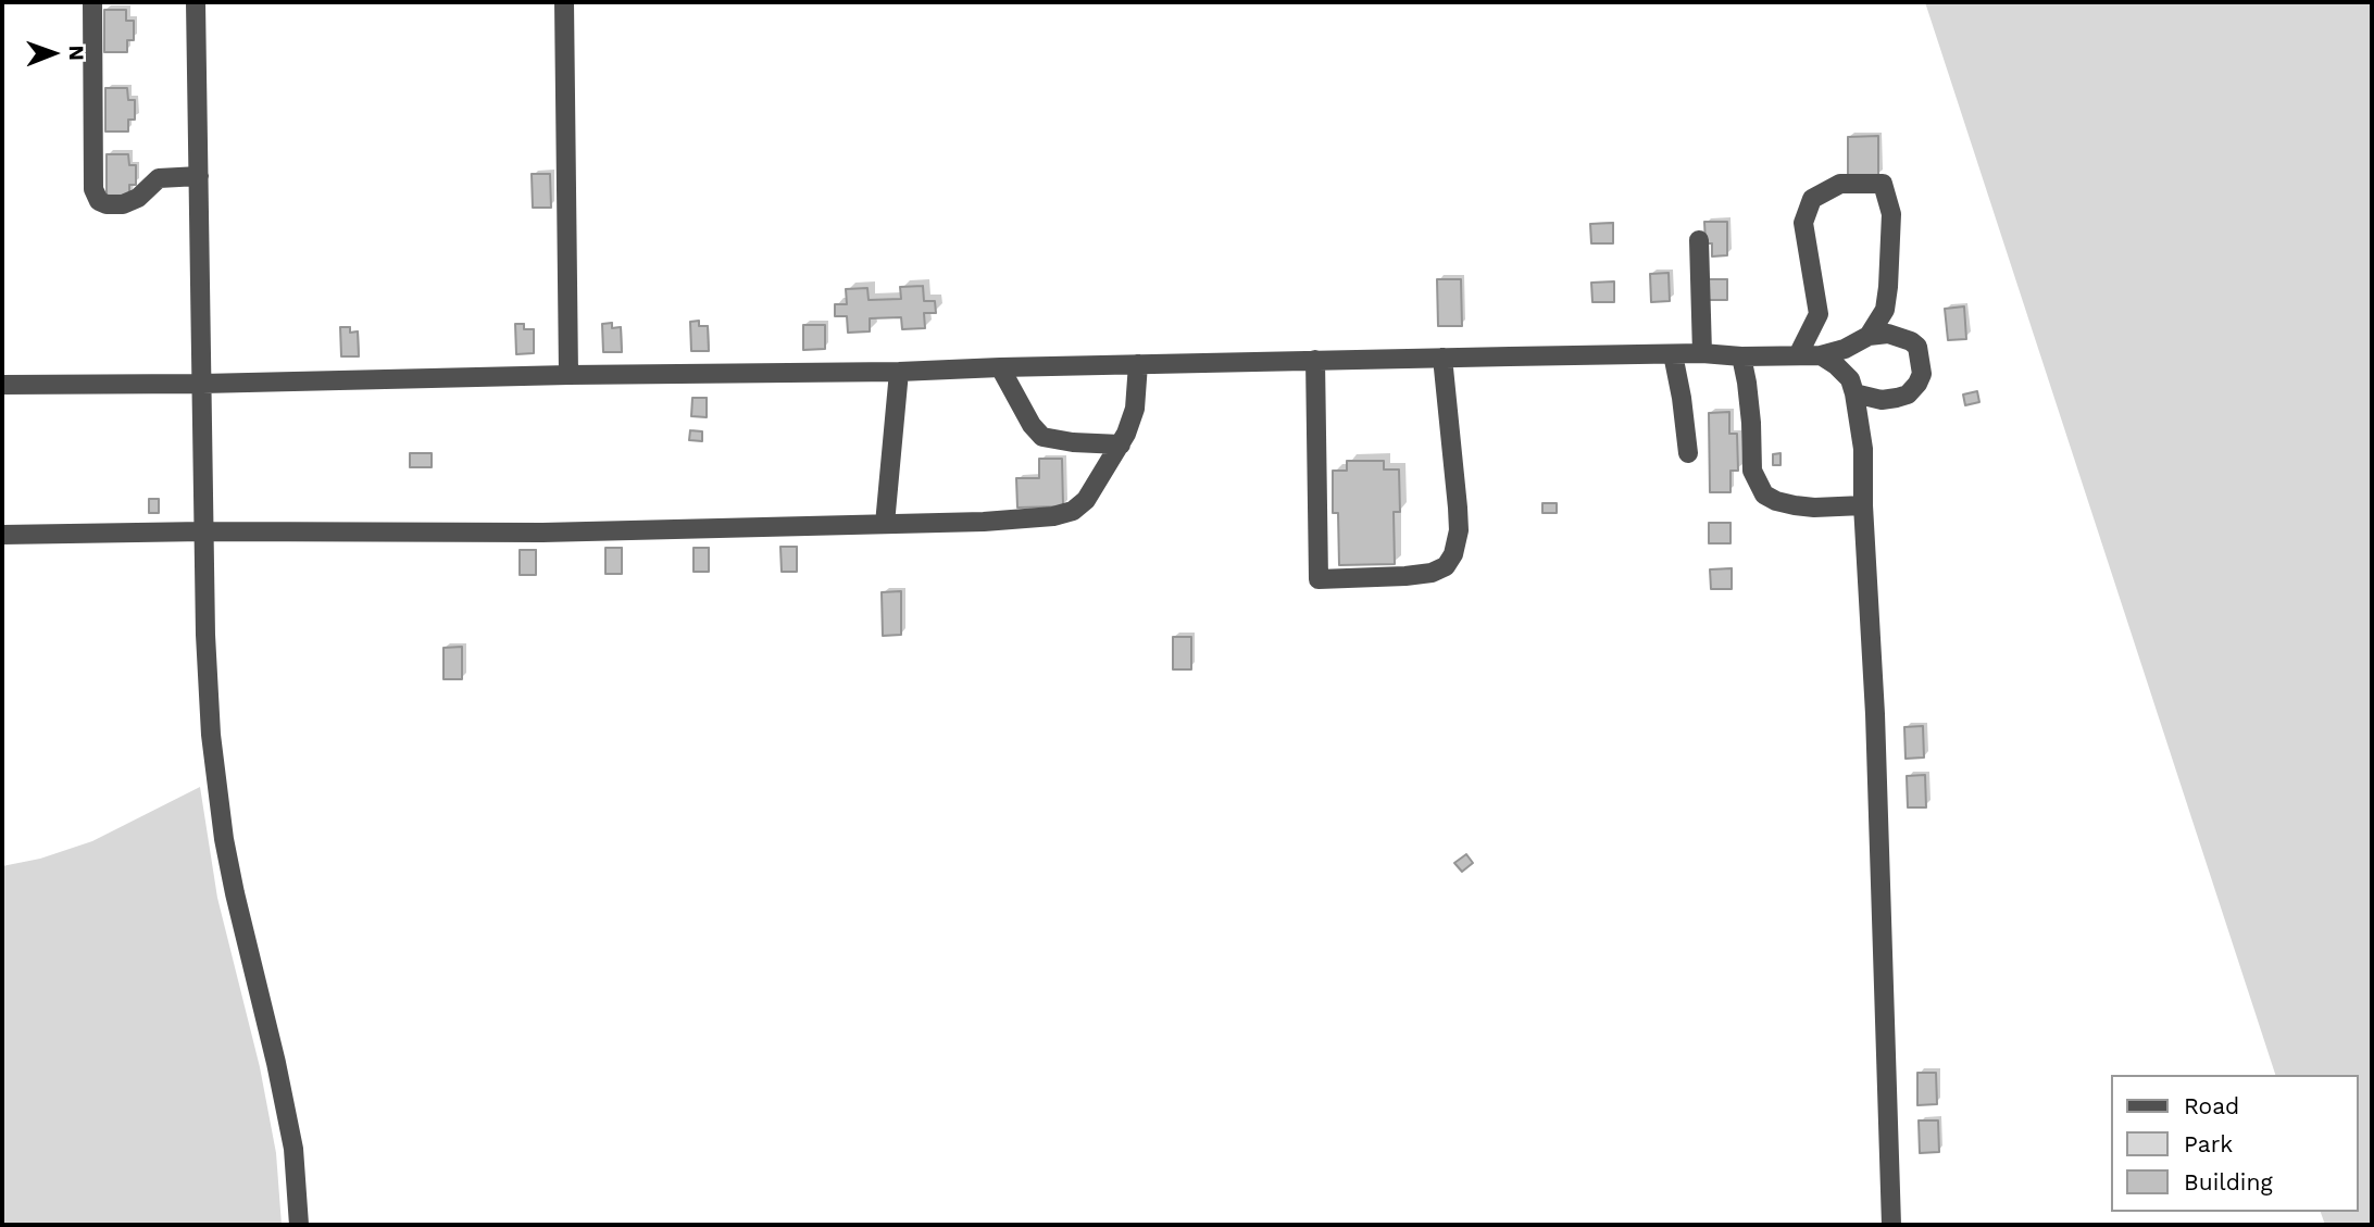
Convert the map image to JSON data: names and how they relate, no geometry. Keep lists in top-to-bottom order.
{
  "legend": ["Road", "Park", "Building"],
  "north": "right"
}
